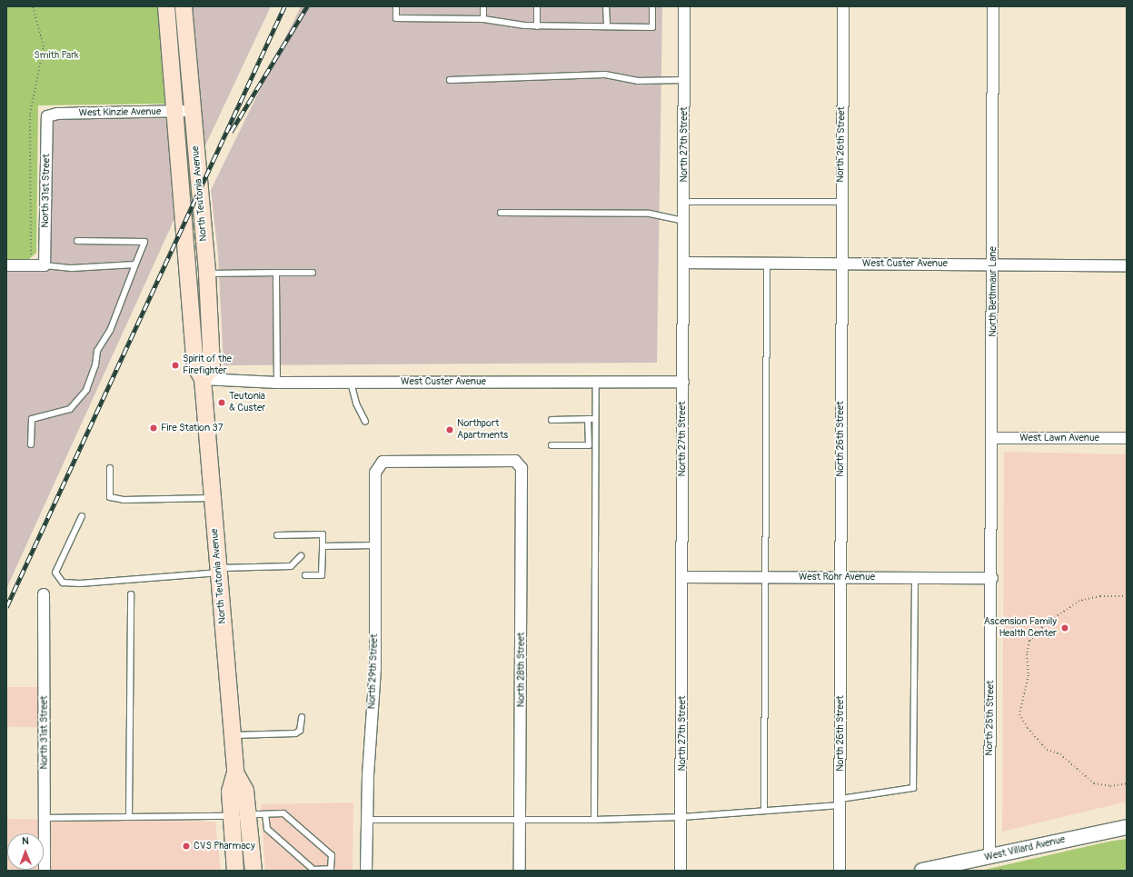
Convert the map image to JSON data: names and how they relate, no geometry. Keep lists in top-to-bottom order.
{
  "streets": {
    "main road": ["North Teutonia Avenue"],
    "street": [
      "West Kinzie Avenue",
      "North 27th Street",
      "North 26th Street",
      "North 31st Street",
      "West Custer Avenue",
      "North Bethmaur Lane",
      "West Lawn Avenue",
      "West Rohr Avenue",
      "North 28th Street",
      "North 29th Street",
      "North 25th Street",
      "West Villard Avenue"
    ]
  },
  "crossings": [
    ["West Kinzie Avenue", "North 31st Street"],
    ["West Kinzie Avenue", "North Teutonia Avenue"],
    ["North 27th Street", "West Custer Avenue"],
    ["North 27th Street", "West Rohr Avenue"],
    ["North 26th Street", "West Custer Avenue"],
    ["North 26th Street", "West Rohr Avenue"],
    ["North Teutonia Avenue", "West Custer Avenue"],
    ["West Custer Avenue", "North Bethmaur Lane"],
    ["North Bethmaur Lane", "West Lawn Avenue"],
    ["North Bethmaur Lane", "West Rohr Avenue"],
    ["North Bethmaur Lane", "North 25th Street"],
    ["West Rohr Avenue", "North 25th Street"],
    ["North 28th Street", "North 29th Street"],
    ["North 25th Street", "West Villard Avenue"]
  ],
  "parks": ["Smith Park"],
  "places": [
    "Spirit of the Firefighter",
    "Teutonia & Custer",
    "Fire Station 37",
    "Northport Apartments",
    "Ascension Family Health Center",
    "CVS Pharmacy"
  ],
  "north": "top"
}
